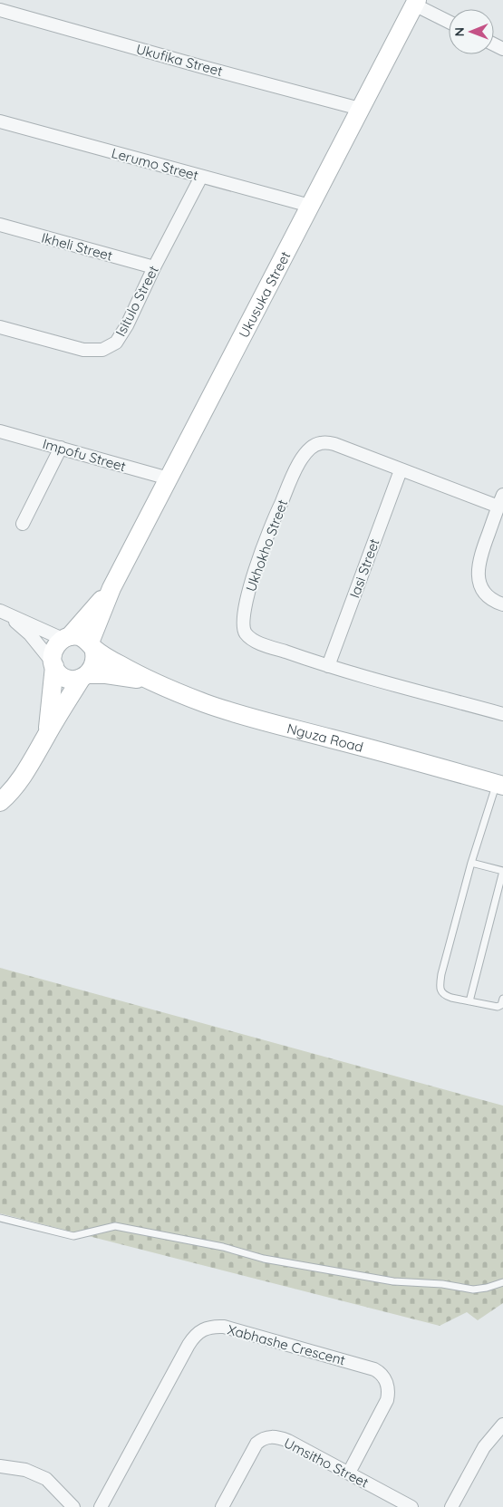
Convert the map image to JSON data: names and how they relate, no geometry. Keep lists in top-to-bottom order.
{
  "streets": {
    "street": [
      "Ukufika Street",
      "Lerumo Street",
      "Ikheli Street",
      "Ukusuka Street",
      "Isitulo Street",
      "Impofu Street",
      "Ukhokho Street",
      "Iasi Street",
      "Nguza Road",
      "Xabhashe Crescent",
      "Umsitho Street"
    ]
  },
  "crossings": [
    ["Ukufika Street", "Ukusuka Street"],
    ["Lerumo Street", "Ukusuka Street"],
    ["Lerumo Street", "Isitulo Street"],
    ["Ikheli Street", "Isitulo Street"],
    ["Ukusuka Street", "Impofu Street"],
    ["Ukusuka Street", "Nguza Road"],
    ["Ukhokho Street", "Iasi Street"],
    ["Xabhashe Crescent", "Umsitho Street"]
  ],
  "north": "left"
}
